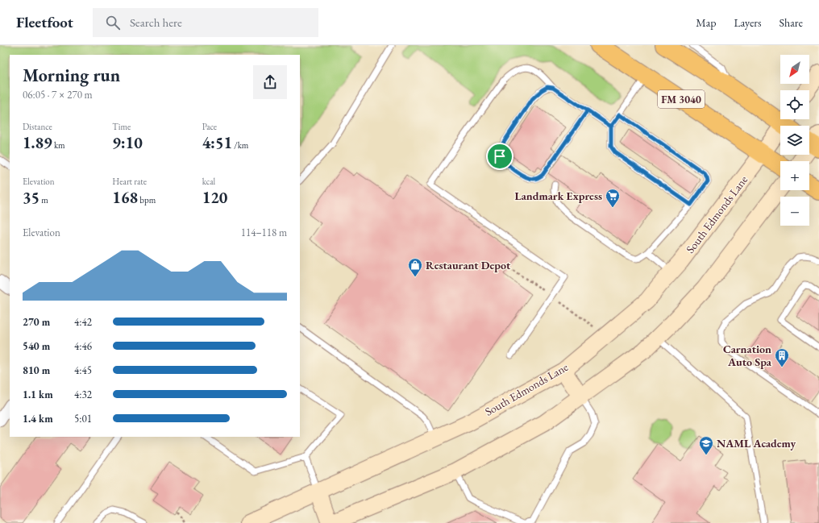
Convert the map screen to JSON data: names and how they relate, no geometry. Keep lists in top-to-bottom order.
{
  "streets": {
    "main road": ["FM 3040", "South Edmonds Lane"]
  },
  "crossings": [
    ["FM 3040", "South Edmonds Lane"]
  ],
  "places": {
    "supermarket": ["Landmark Express"],
    "shop": ["Restaurant Depot"],
    "building": ["Carnation Auto Spa"],
    "school or university": ["NAML Academy"]
  },
  "north": "bottom left",
  "page": {
    "header": "Fleetfoot",
    "search": "Search here",
    "nav": ["Map", "Layers", "Share"],
    "map_buttons": ["+", "−"],
    "heading": ["Morning run", "06:05 · 7 × 270 m"],
    "stats": [
      ["Distance", "1.89 km"],
      ["Time", "9:10"],
      ["Pace", "4:51 /km"],
      ["Elevation", "35 m"],
      ["Heart rate", "168 bpm"],
      ["kcal", "120"]
    ],
    "chart": ["Elevation", "114–118 m"],
    "list": [
      {
        "name": "270 m",
        "note": "4:42"
      },
      {
        "name": "540 m",
        "note": "4:46"
      },
      {
        "name": "810 m",
        "note": "4:45"
      },
      {
        "name": "1.1 km",
        "note": "4:32"
      },
      {
        "name": "1.4 km",
        "note": "5:01"
      }
    ]
  }
}
